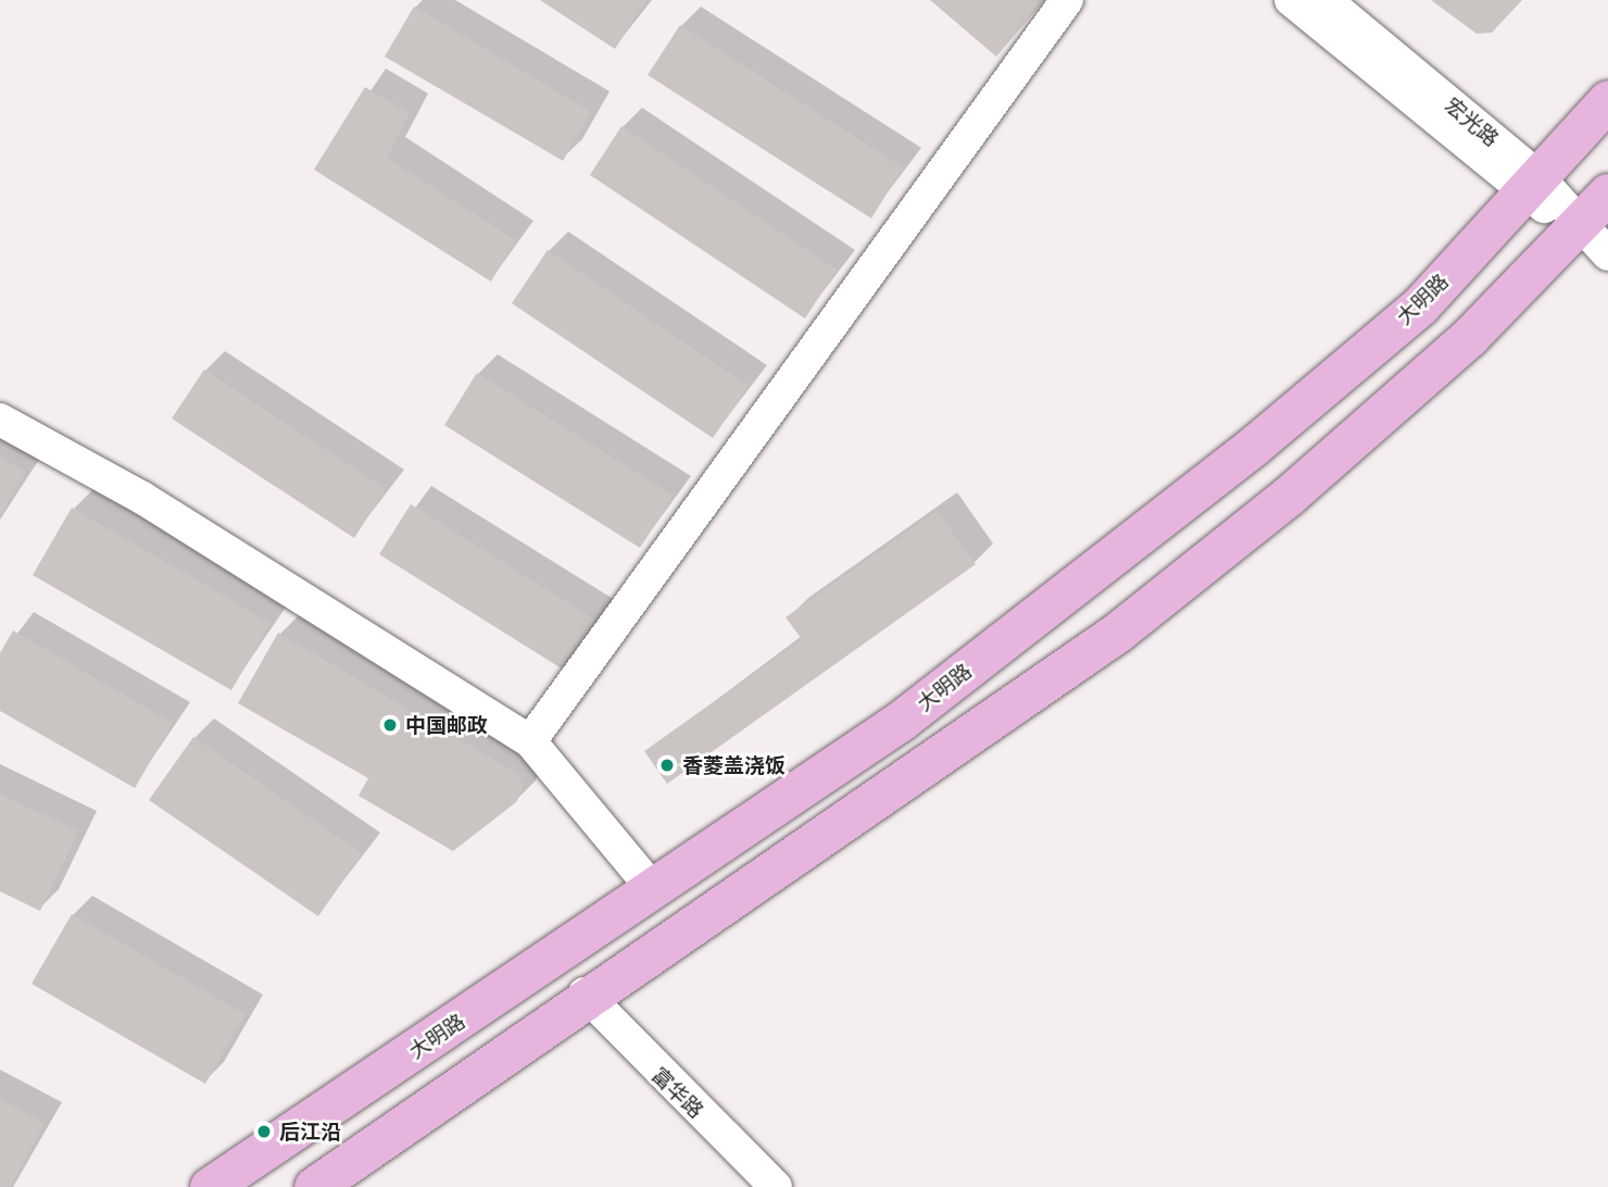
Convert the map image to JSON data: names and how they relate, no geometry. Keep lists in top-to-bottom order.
{
  "streets": {
    "main road": ["大明路"],
    "street": ["宏光路", "富华路"]
  },
  "crossings": [
    ["宏光路", "大明路"]
  ],
  "places": ["中国邮政", "香菱盖浇饭", "后江沿"]
}
